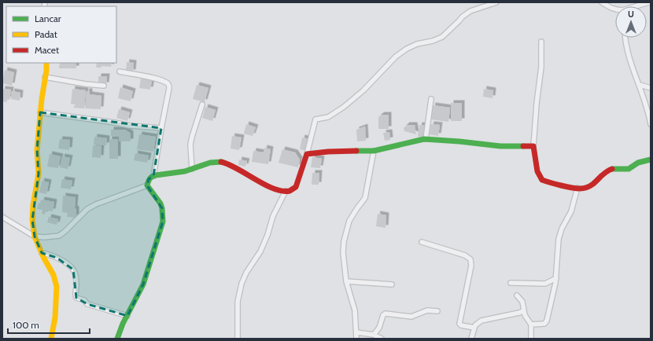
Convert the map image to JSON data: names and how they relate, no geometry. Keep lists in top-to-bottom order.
{
  "legend": ["Lancar", "Padat", "Macet"],
  "scale_bar": "100 m",
  "north": "top"
}
